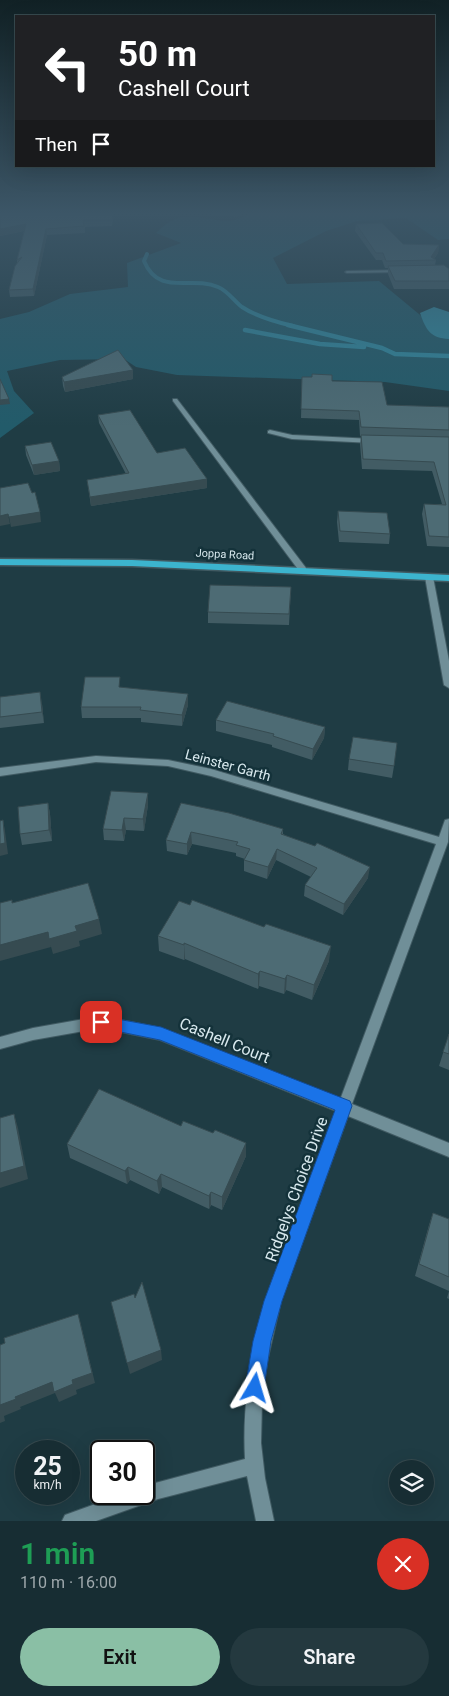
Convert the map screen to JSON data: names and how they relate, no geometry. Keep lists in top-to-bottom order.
{
  "streets": {
    "main road": ["Joppa Road"],
    "street": ["Leinster Garth", "Cashell Court", "Ridgelys Choice Drive"]
  },
  "crossings": [
    ["Leinster Garth", "Ridgelys Choice Drive"],
    ["Cashell Court", "Ridgelys Choice Drive"]
  ],
  "page": {
    "turn": ["50 m", "Cashell Court"],
    "then": "Then",
    "speed": "25 km/h",
    "limit": "30",
    "heading": ["1 min", "110 m · 16:00"],
    "buttons": ["Exit", "Share"]
  }
}
